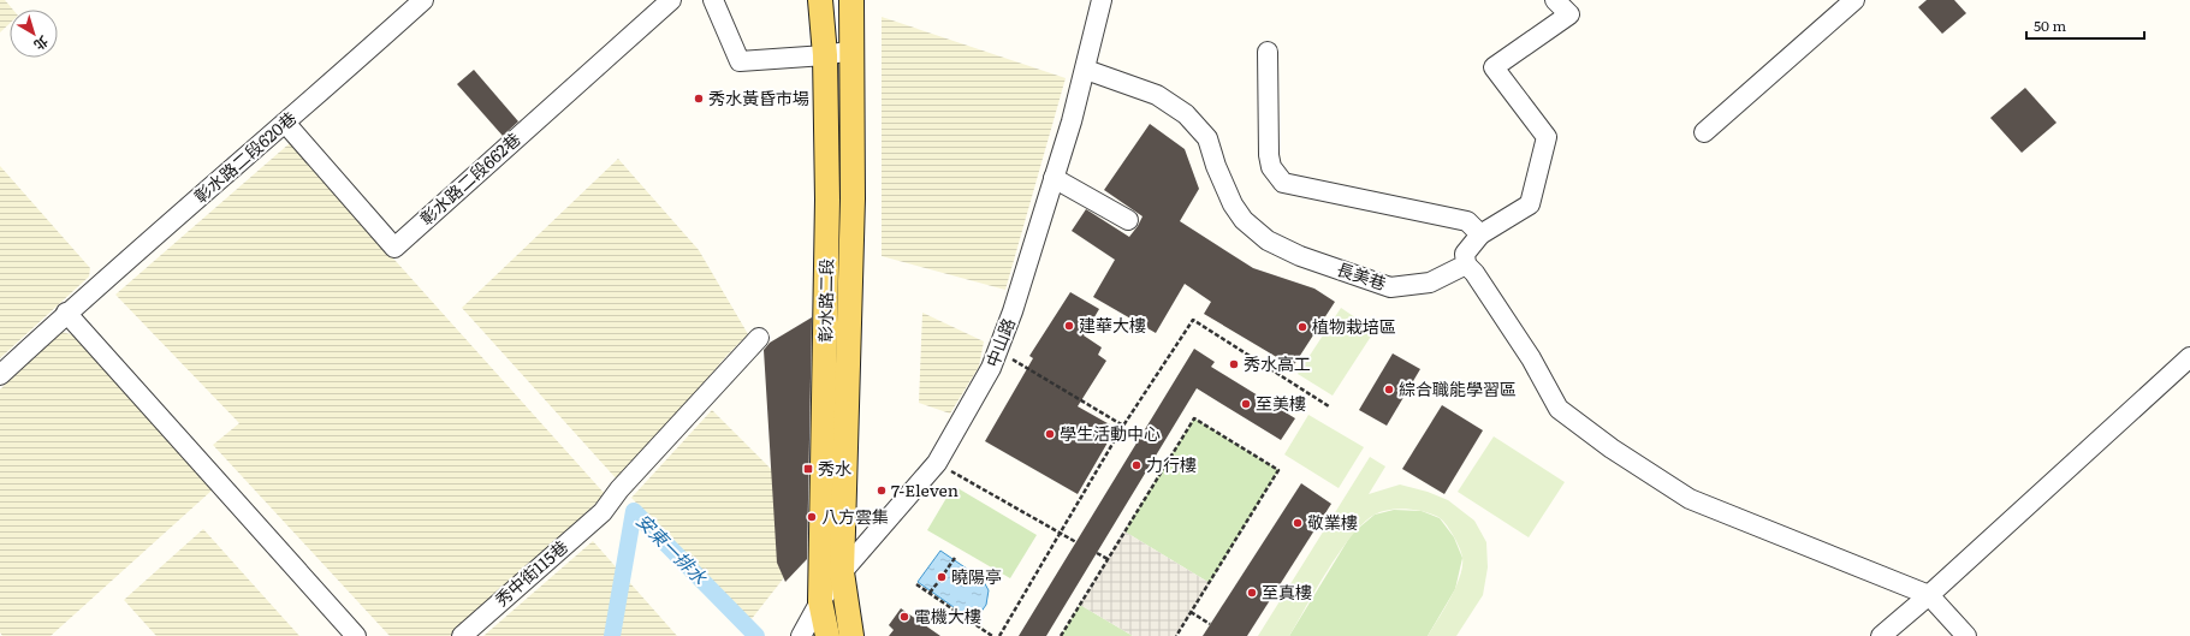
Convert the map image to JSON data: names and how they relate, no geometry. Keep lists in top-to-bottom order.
{
  "streets": {
    "main road": ["彰水路二段"],
    "street": [
      "彰水路二段620巷",
      "彰水路二段662巷",
      "長美巷",
      "中山路",
      "秀中街115巷"
    ]
  },
  "crossings": [
    ["彰水路二段620巷", "彰水路二段662巷"],
    ["長美巷", "中山路"],
    ["彰水路二段", "中山路"]
  ],
  "water": ["安東一排水"],
  "places": {
    "other": [
      "秀水黃昏市場",
      "建華大樓",
      "植物栽培區",
      "秀水高工",
      "綜合職能學習區",
      "至美樓",
      "學生活動中心",
      "力行樓",
      "7-Eleven",
      "八方雲集",
      "敬業樓",
      "曉陽亭",
      "至真樓",
      "電機大樓"
    ],
    "transit": ["秀水"]
  },
  "scale_bar": "50 m",
  "north": "bottom right"
}
